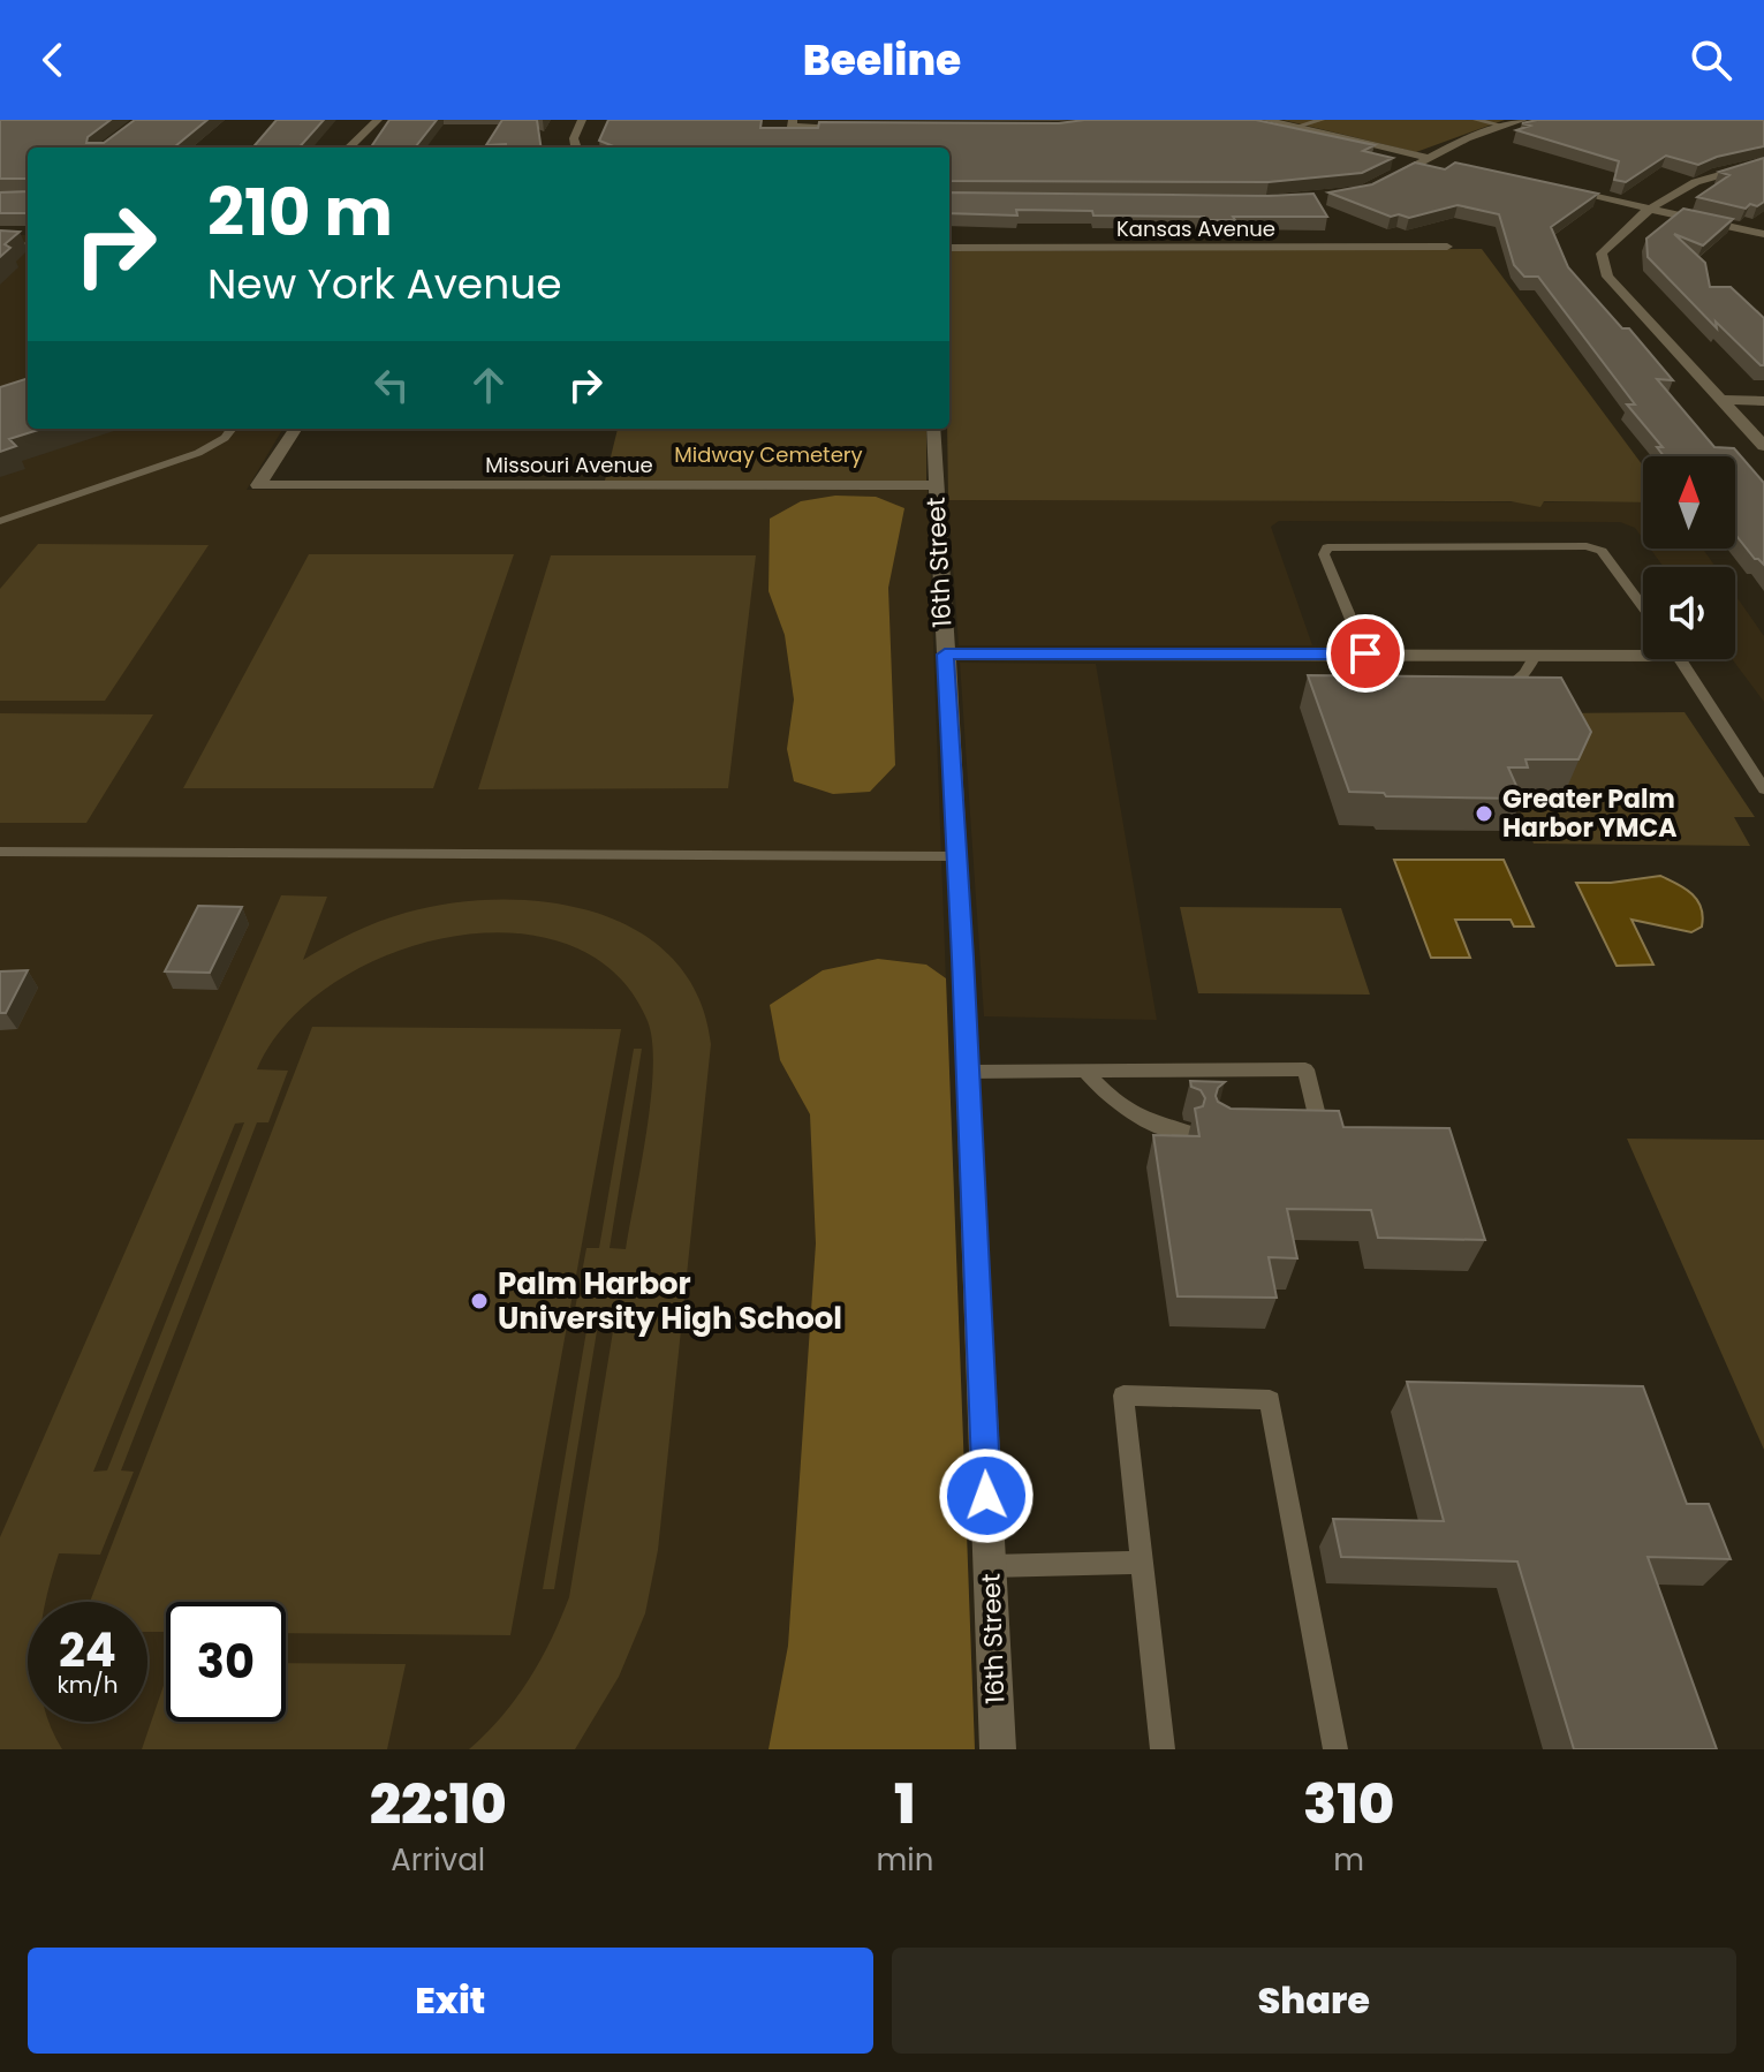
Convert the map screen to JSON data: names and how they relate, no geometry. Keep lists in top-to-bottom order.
{
  "streets": {
    "street": ["Kansas Avenue", "Missouri Avenue", "16th Street"]
  },
  "crossings": [
    ["Missouri Avenue", "16th Street"]
  ],
  "parks": ["Midway Cemetery"],
  "places": ["Greater Palm Harbor YMCA", "Palm Harbor University High School"],
  "north": "top",
  "page": {
    "header": "Beeline",
    "turn": ["210 m", "New York Avenue"],
    "speed": "24 km/h",
    "limit": "30",
    "eta": [
      "22:10",
      "Arrival",
      "1",
      "min",
      "310",
      "m"
    ],
    "buttons": ["Exit", "Share"]
  }
}
